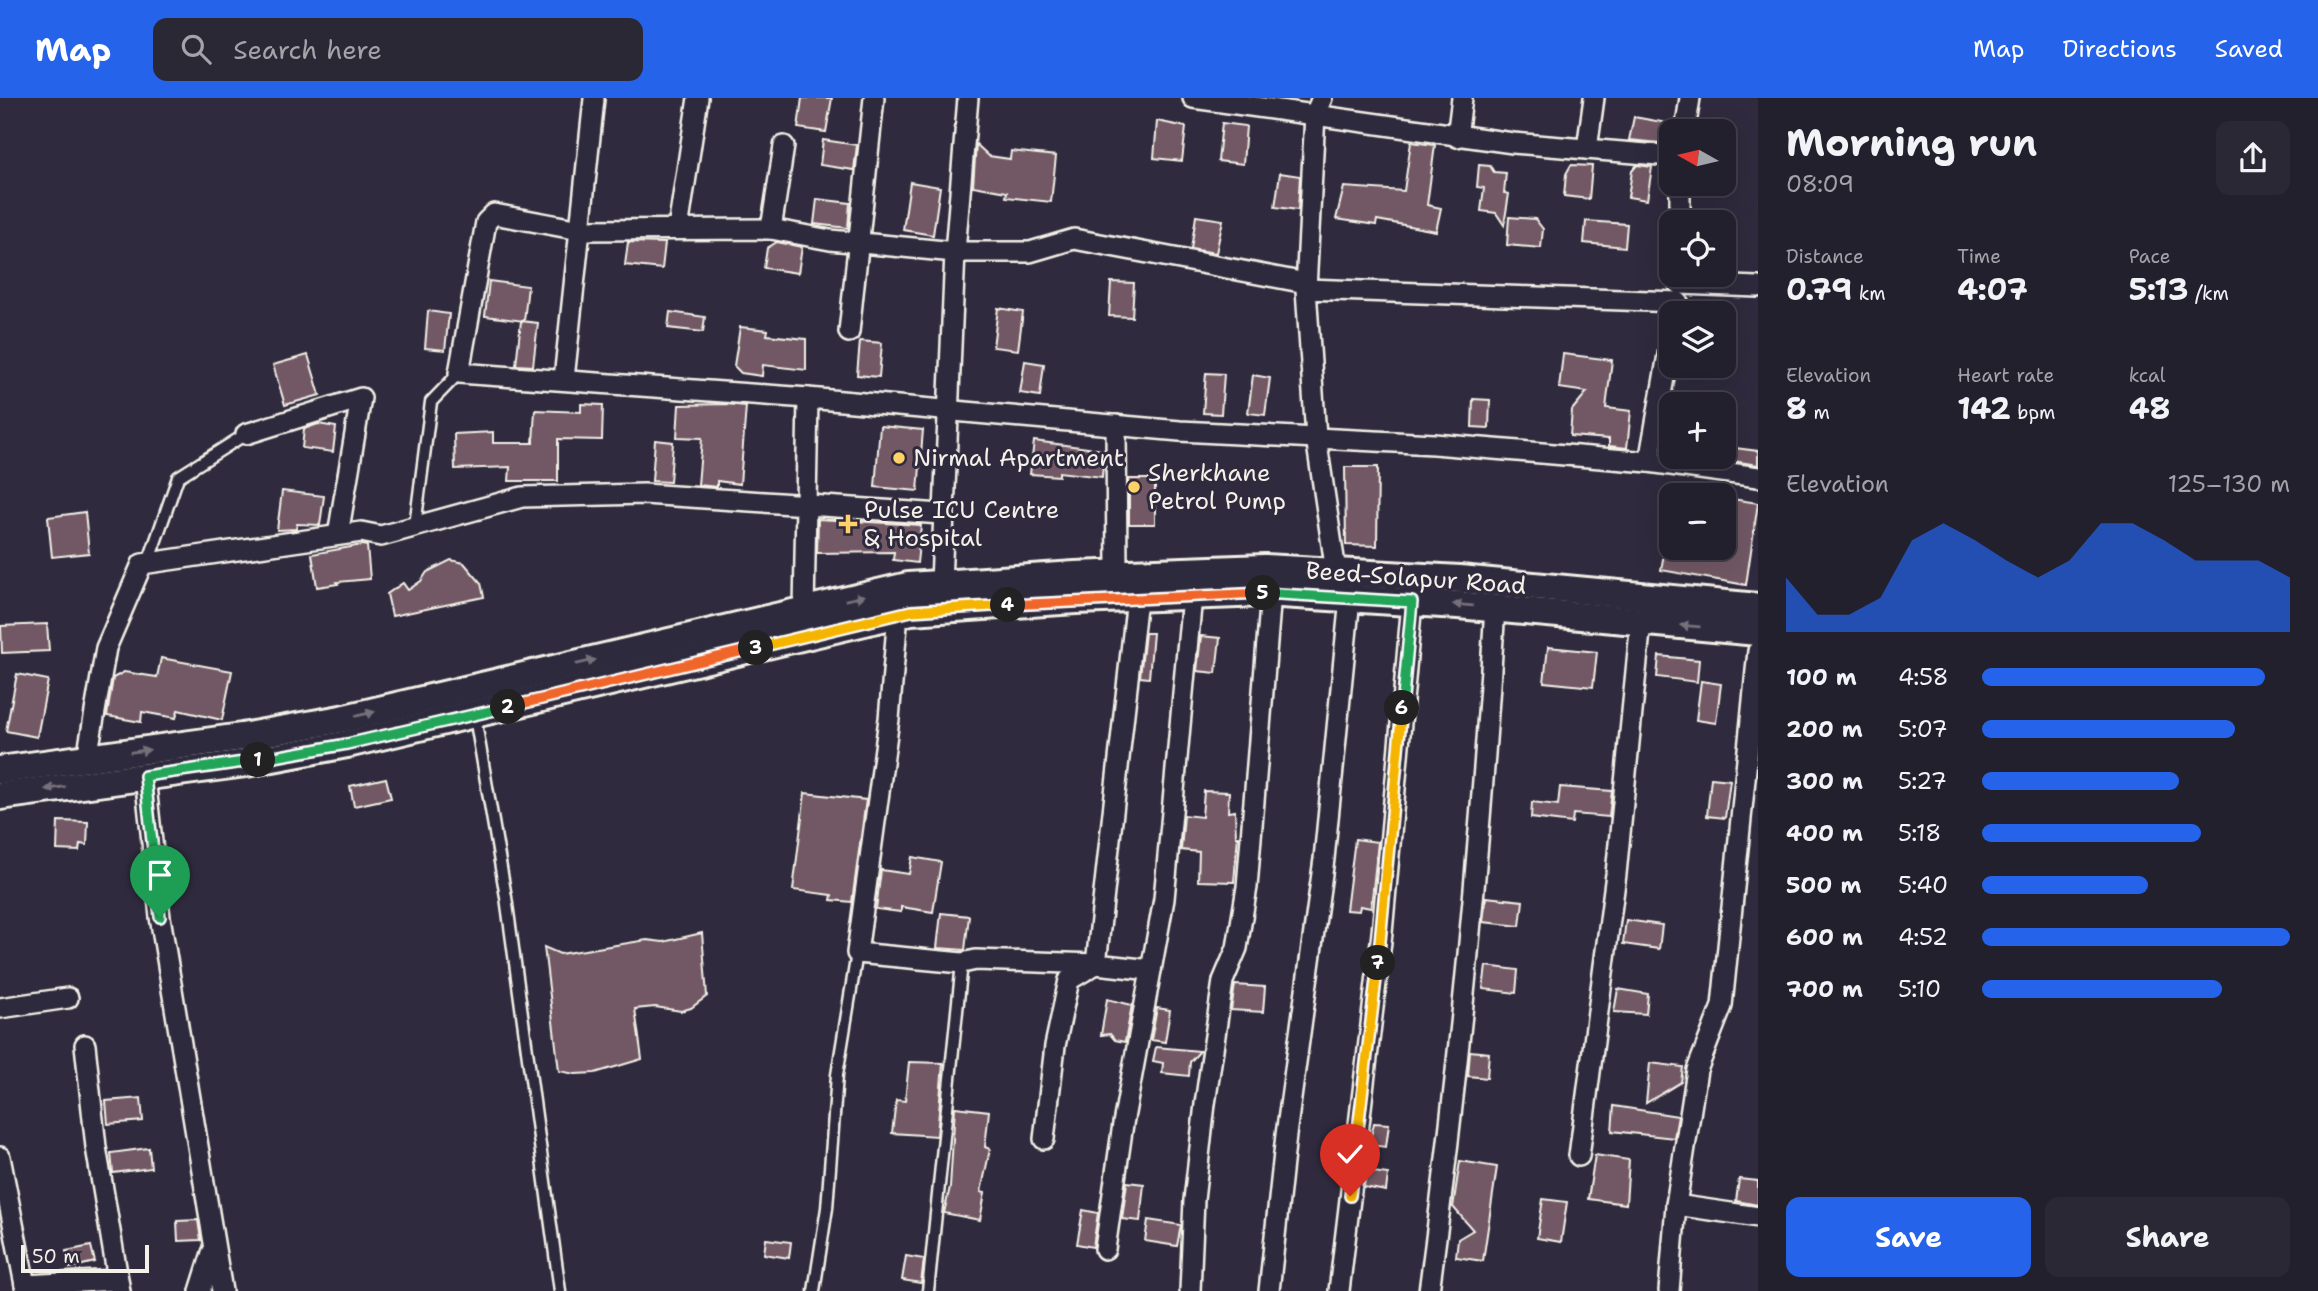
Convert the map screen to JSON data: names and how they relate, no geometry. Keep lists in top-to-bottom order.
{
  "streets": {
    "main road": ["Beed-Solapur Road"]
  },
  "places": {
    "other": ["Nirmal Apartment", "Sherkhane Petrol Pump"],
    "health": ["Pulse ICU Centre & Hospital"]
  },
  "scale_bar": "50 m",
  "north": "left",
  "page": {
    "header": "Map",
    "search": "Search here",
    "nav": ["Map", "Directions", "Saved"],
    "heading": ["Morning run", "08:09"],
    "map_buttons": ["+", "−"],
    "stats": [
      ["Distance", "0.79 km"],
      ["Time", "4:07"],
      ["Pace", "5:13 /km"],
      ["Elevation", "8 m"],
      ["Heart rate", "142 bpm"],
      ["kcal", "48"]
    ],
    "chart": ["Elevation", "125–130 m"],
    "pins": [
      "5",
      "4",
      "3",
      "2",
      "6",
      "1",
      "7"
    ],
    "list": [
      {
        "name": "100 m",
        "note": "4:58"
      },
      {
        "name": "200 m",
        "note": "5:07"
      },
      {
        "name": "300 m",
        "note": "5:27"
      },
      {
        "name": "400 m",
        "note": "5:18"
      },
      {
        "name": "500 m",
        "note": "5:40"
      },
      {
        "name": "600 m",
        "note": "4:52"
      },
      {
        "name": "700 m",
        "note": "5:10"
      }
    ],
    "buttons": ["Save", "Share"],
    "scale": "50 m"
  }
}
